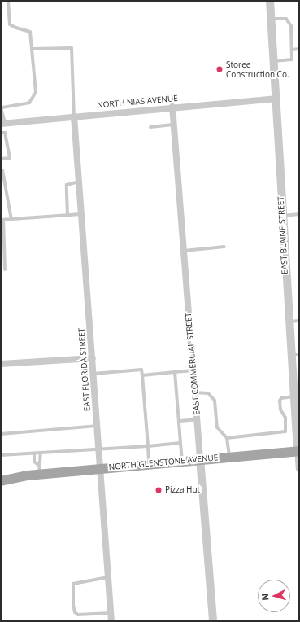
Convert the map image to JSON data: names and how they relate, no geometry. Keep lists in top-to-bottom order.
{
  "streets": {
    "main road": ["NORTH GLENSTONE AVENUE"],
    "street": [
      "NORTH NIAS AVENUE",
      "EAST BLAINE STREET",
      "EAST COMMERCIAL STREET",
      "EAST FLORIDA STREET"
    ]
  },
  "crossings": [
    ["NORTH NIAS AVENUE", "EAST BLAINE STREET"],
    ["NORTH NIAS AVENUE", "EAST COMMERCIAL STREET"],
    ["NORTH NIAS AVENUE", "EAST FLORIDA STREET"],
    ["EAST BLAINE STREET", "NORTH GLENSTONE AVENUE"],
    ["EAST COMMERCIAL STREET", "NORTH GLENSTONE AVENUE"],
    ["EAST FLORIDA STREET", "NORTH GLENSTONE AVENUE"]
  ],
  "places": ["Storee Construction Co.", "Pizza Hut"],
  "north": "left"
}
